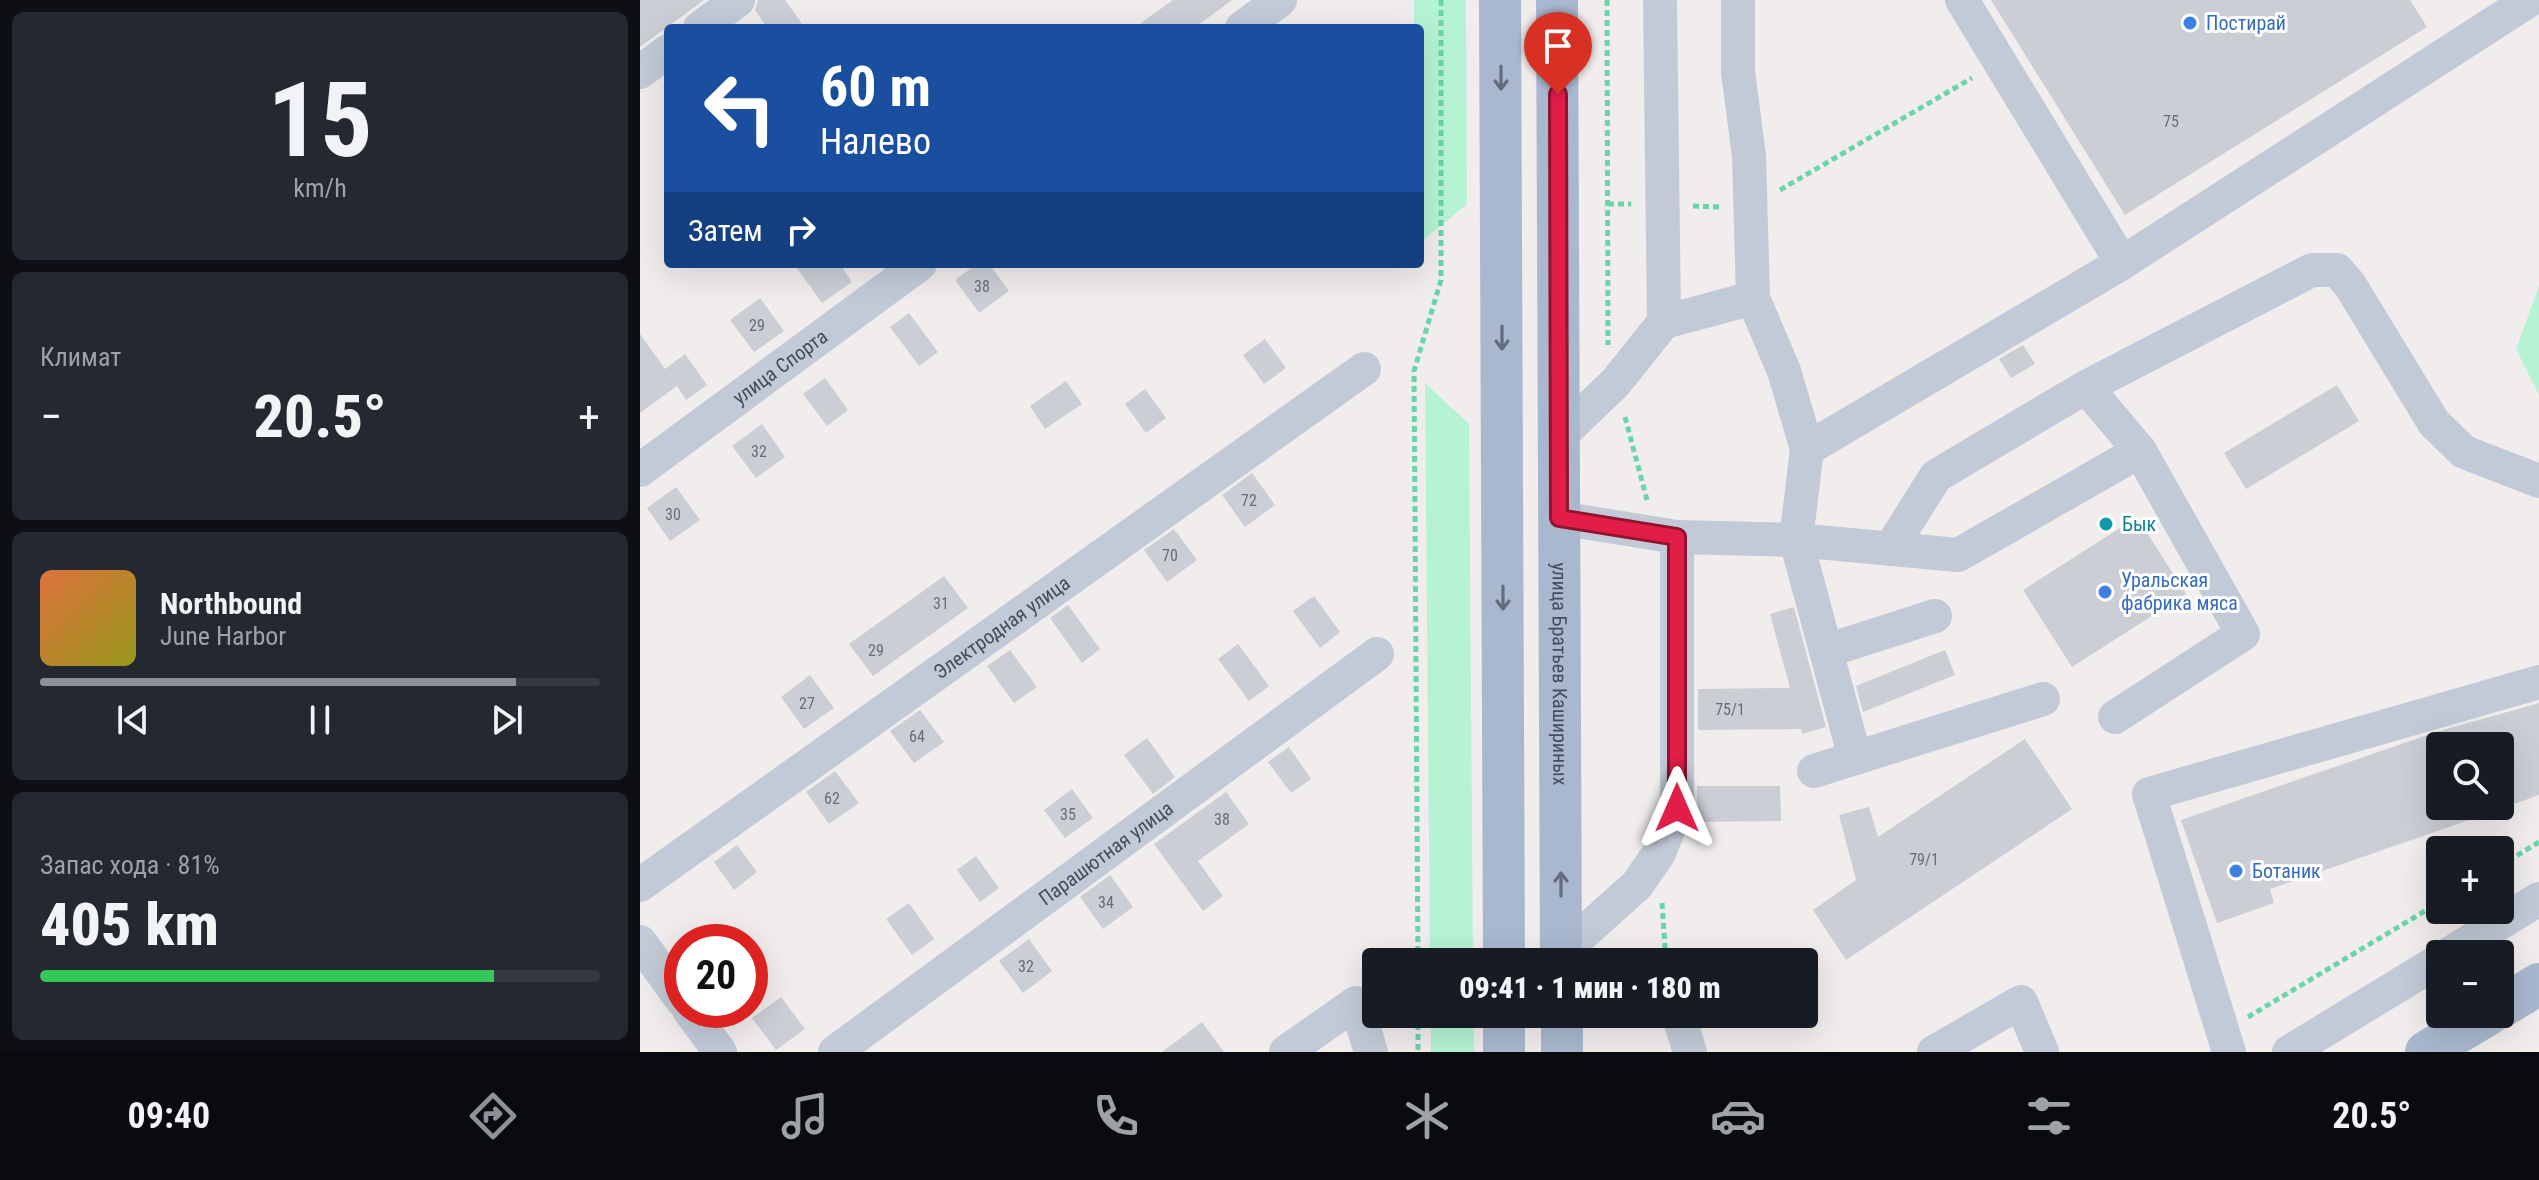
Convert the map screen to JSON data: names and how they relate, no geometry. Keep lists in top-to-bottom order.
{
  "streets": {
    "main road": ["улица Братьев Кашириных"],
    "street": ["улица Спорта", "Электродная улица", "Парашютная улица"]
  },
  "places": [
    "Постирай",
    "Бык",
    "Уральская фабрика мяса",
    "Ботаник"
  ],
  "house_numbers": [
    "75",
    "38",
    "29",
    "32",
    "72",
    "30",
    "70",
    "31",
    "29",
    "27",
    "75/1",
    "64",
    "62",
    "35",
    "38",
    "79/1",
    "34",
    "32"
  ],
  "page": {
    "tile": [
      ["15", "km/h"],
      "Климат",
      ["Запас хода · 81%", "405 km"]
    ],
    "turn": ["60 m", "Налево"],
    "then": "Затем",
    "heat": ["−", "20.5°", "+"],
    "song": ["Northbound", "June Harbor"],
    "map_buttons": ["+", "−"],
    "limit": "20",
    "trip": "09:41 · 1 мин · 180 m",
    "tabs": ["09:40", "20.5°"]
  }
}
